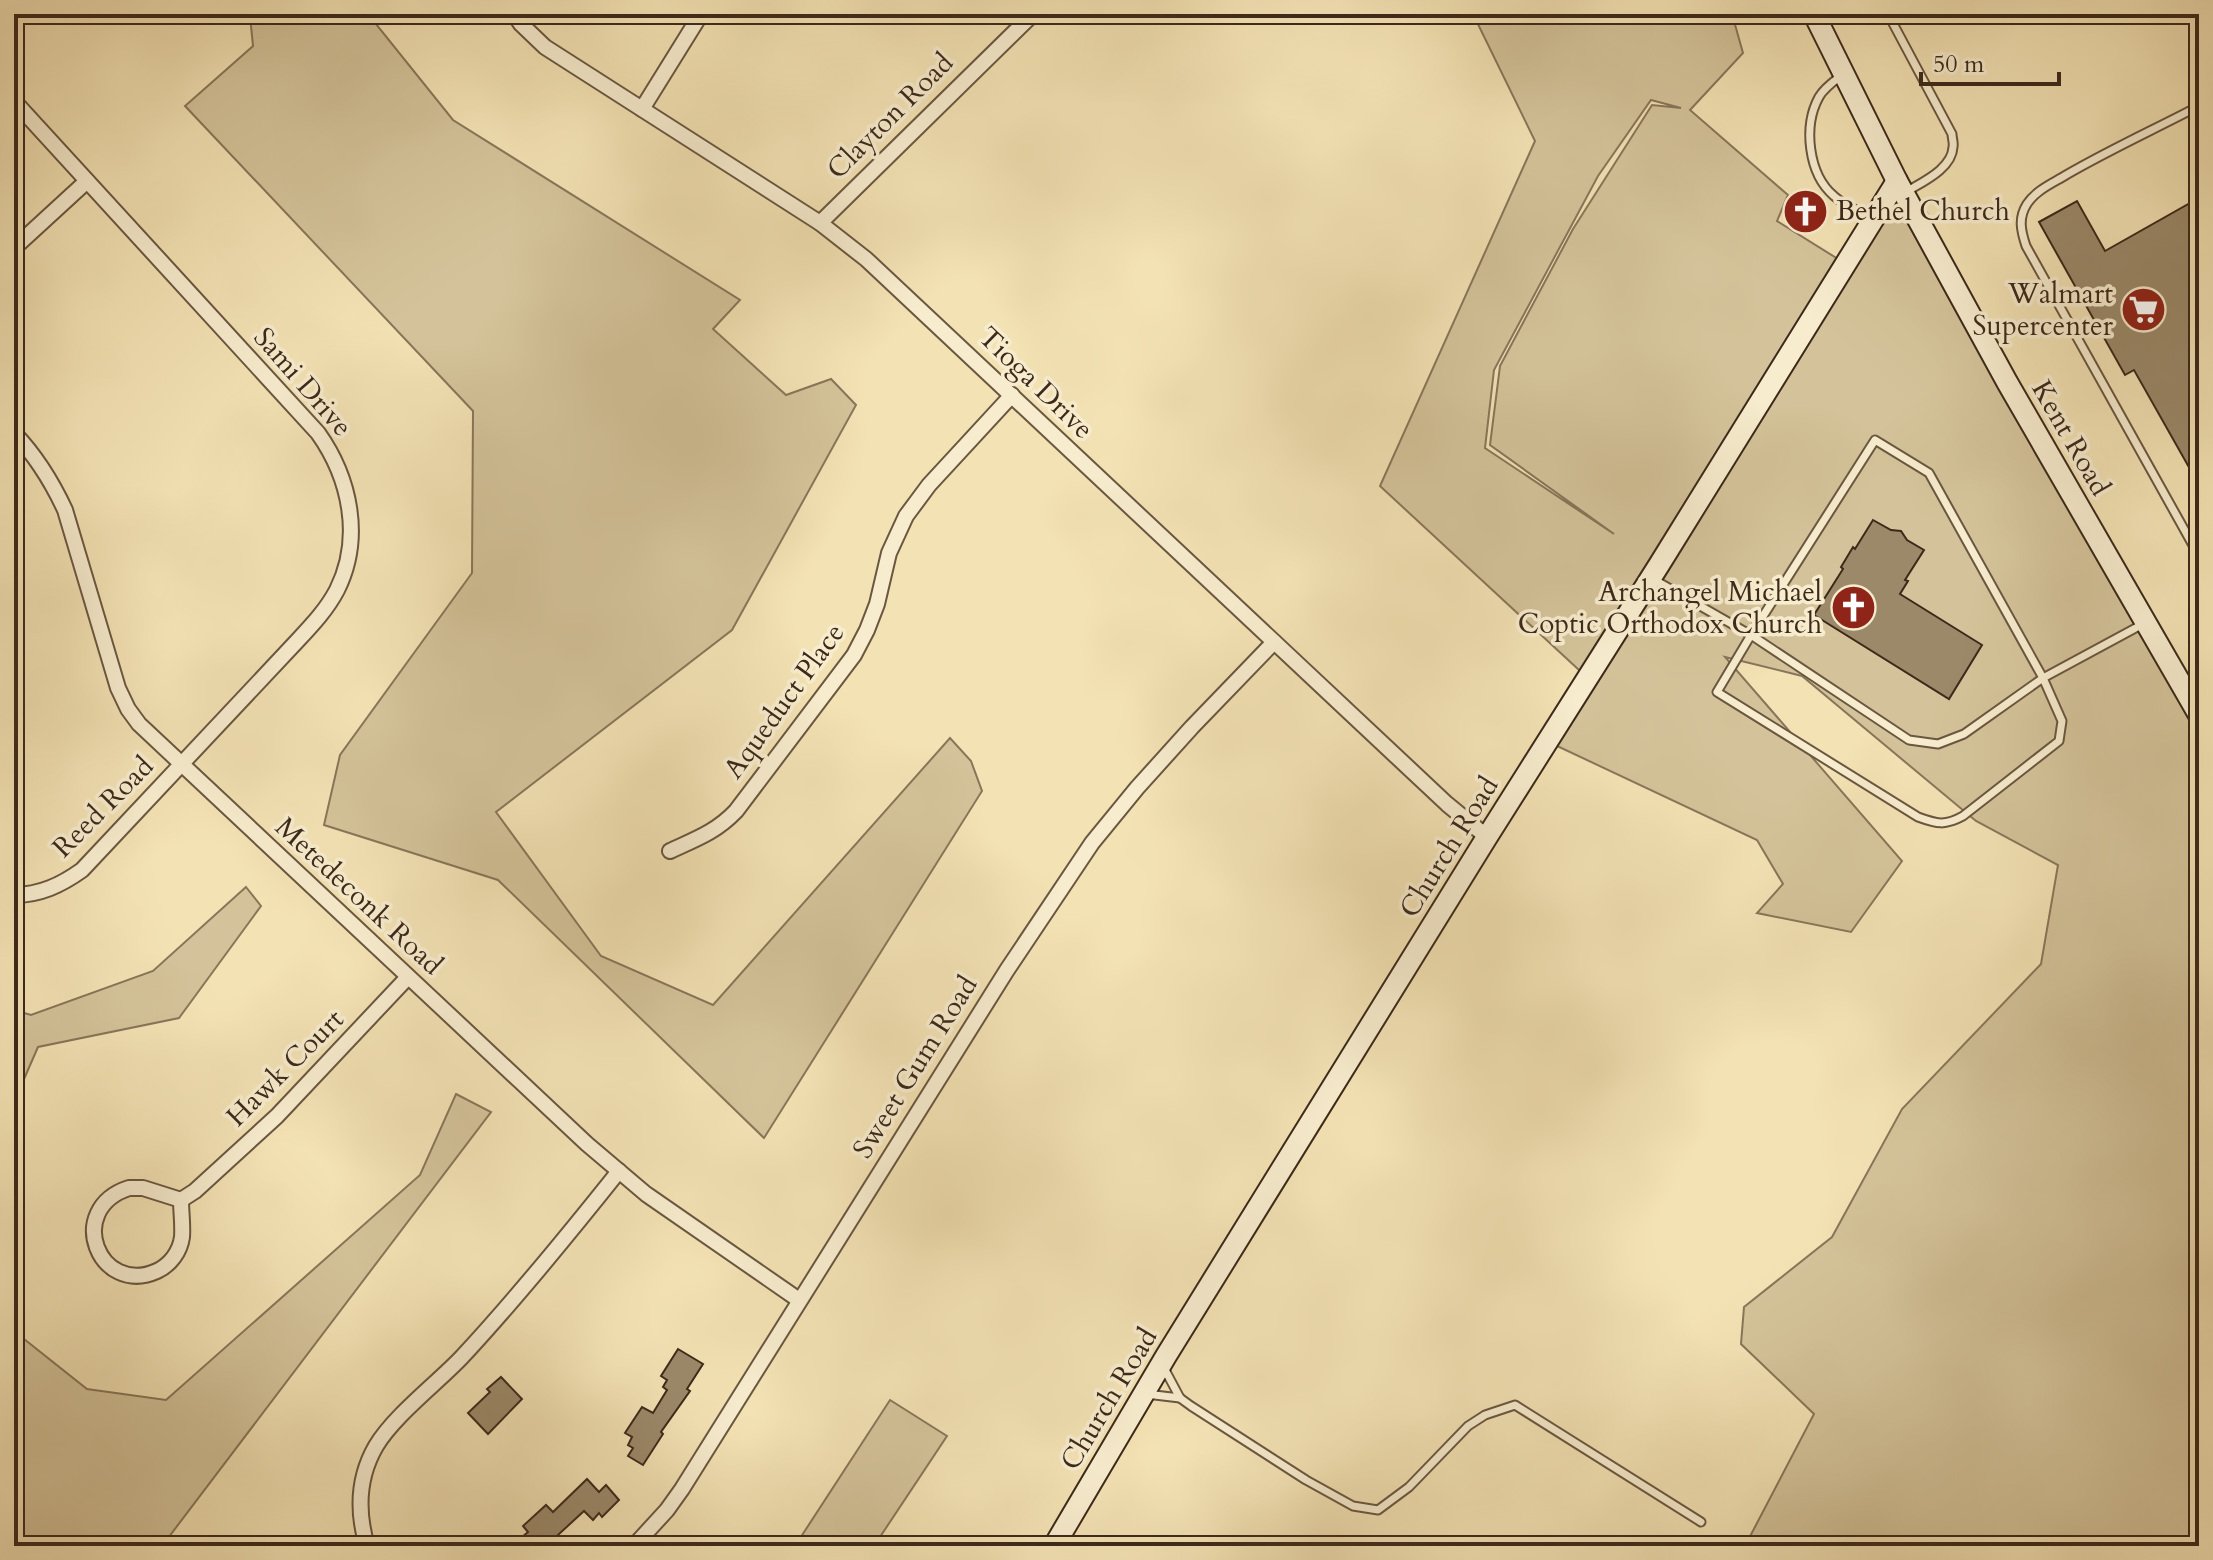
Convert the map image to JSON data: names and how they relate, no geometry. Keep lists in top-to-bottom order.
{
  "streets": {
    "street": [
      "Clayton Road",
      "Sami Drive",
      "Tioga Drive",
      "Kent Road",
      "Aqueduct Place",
      "Reed Road",
      "Church Road",
      "Metedeconk Road",
      "Sweet Gum Road",
      "Hawk Court"
    ]
  },
  "crossings": [
    ["Clayton Road", "Tioga Drive"],
    ["Sami Drive", "Reed Road"],
    ["Sami Drive", "Metedeconk Road"],
    ["Tioga Drive", "Aqueduct Place"],
    ["Tioga Drive", "Church Road"],
    ["Tioga Drive", "Sweet Gum Road"],
    ["Kent Road", "Church Road"],
    ["Reed Road", "Metedeconk Road"],
    ["Metedeconk Road", "Sweet Gum Road"],
    ["Metedeconk Road", "Hawk Court"]
  ],
  "places": {
    "church": ["Bethel Church", "Archangel Michael Coptic Orthodox Church"],
    "supermarket": ["Walmart Supercenter"]
  },
  "scale_bar": "50 m"
}
